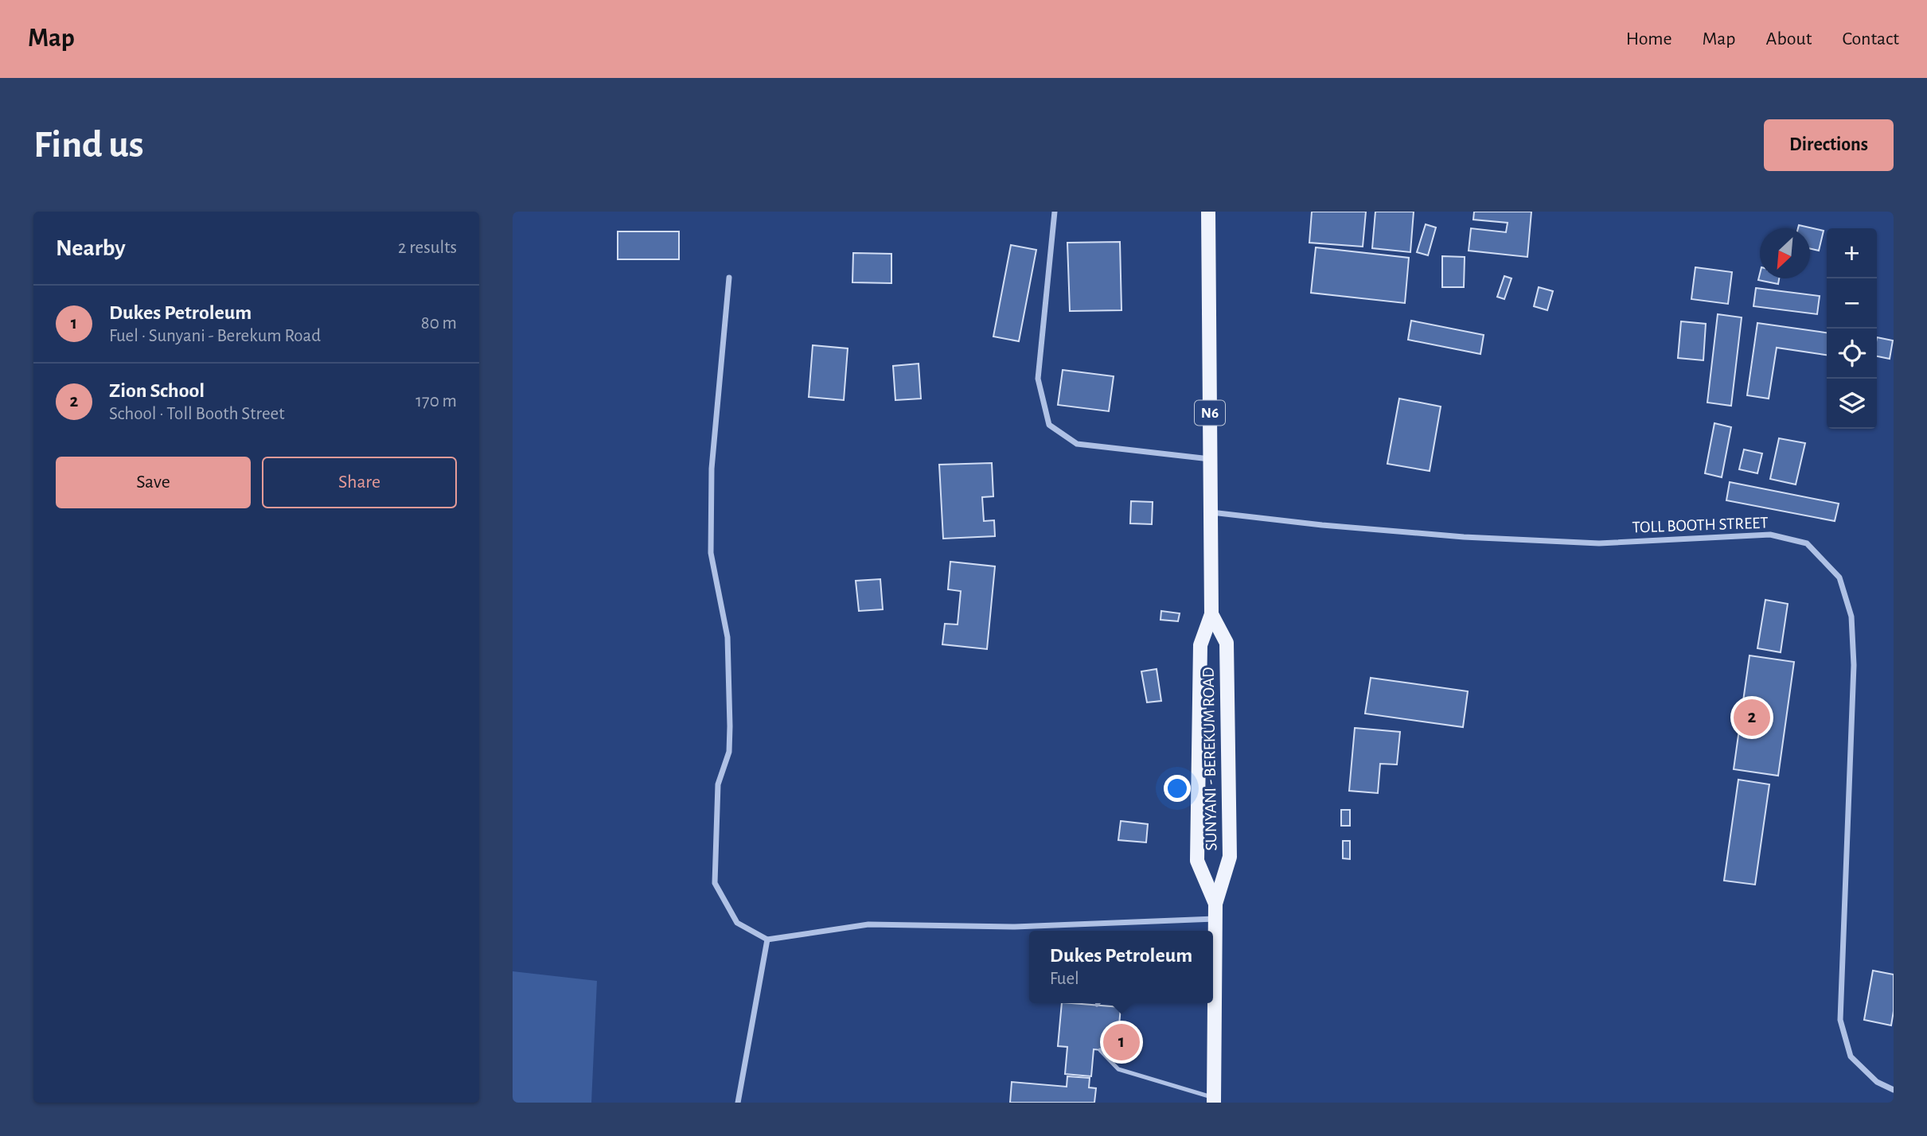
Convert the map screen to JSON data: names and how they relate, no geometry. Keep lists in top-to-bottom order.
{
  "streets": {
    "main road": ["N6", "SUNYANI - BEREKUM ROAD"],
    "street": ["TOLL BOOTH STREET"]
  },
  "crossings": [
    ["TOLL BOOTH STREET", "SUNYANI - BEREKUM ROAD"]
  ],
  "north": "bottom left",
  "page": {
    "header": "Map",
    "nav": [
      "Home",
      "Map",
      "About",
      "Contact"
    ],
    "buttons": [
      "Directions",
      ["Save", "Share"]
    ],
    "title": "Find us",
    "heading": ["Nearby", "2 results"],
    "map_buttons": ["+", "−"],
    "list": [
      {
        "mark": "1",
        "name": "Dukes Petroleum",
        "note": "Fuel · Sunyani - Berekum Road",
        "value": "80 m"
      },
      {
        "mark": "2",
        "name": "Zion School",
        "note": "School · Toll Booth Street",
        "value": "170 m"
      }
    ],
    "pins": ["2", "1"],
    "popup": ["Dukes Petroleum", "Fuel"]
  }
}
